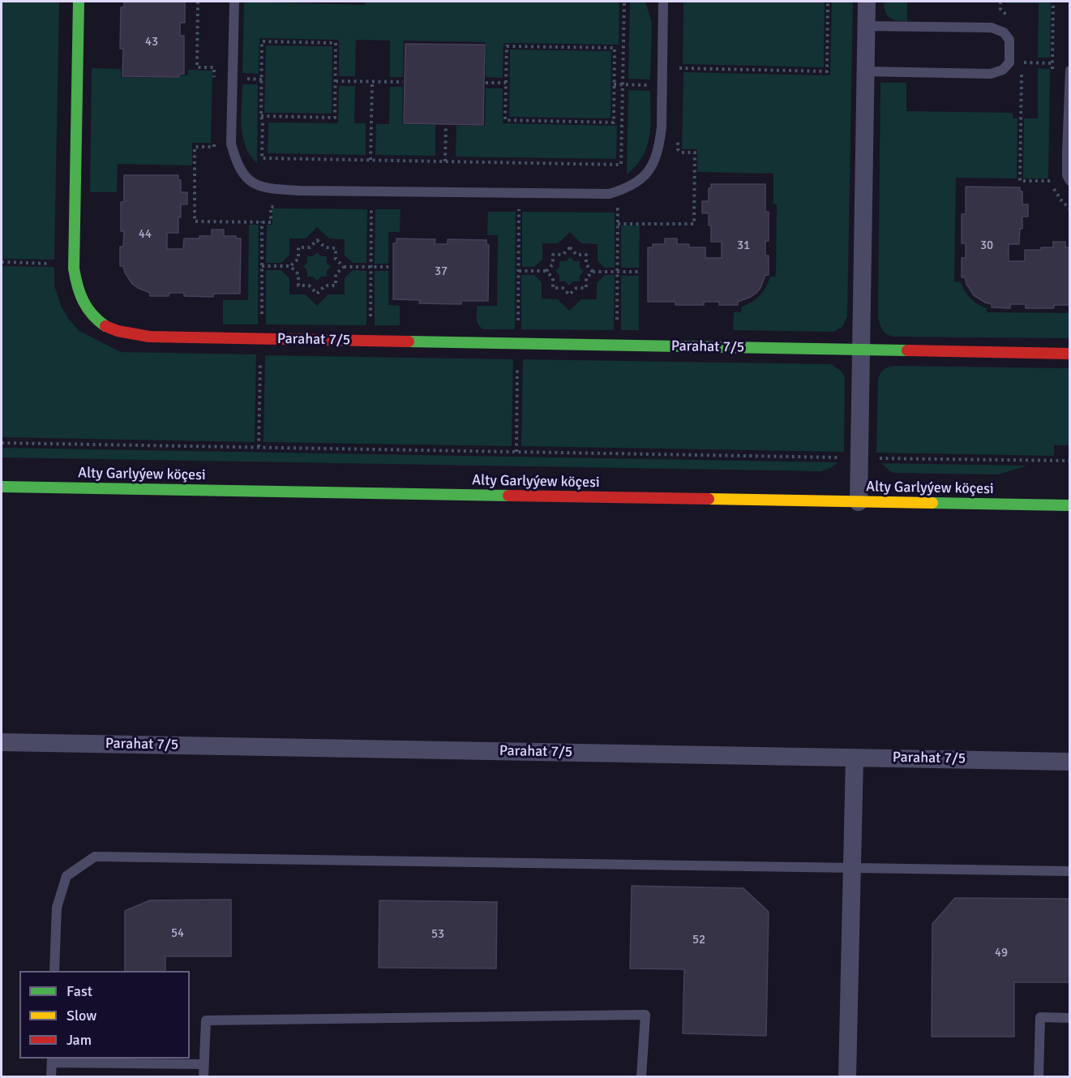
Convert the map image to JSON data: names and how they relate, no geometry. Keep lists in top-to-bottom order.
{
  "streets": {
    "street": ["Parahat 7/5", "Alty Garlyýew köçesi"]
  },
  "house_numbers": [
    "43",
    "44",
    "31",
    "30",
    "37",
    "54",
    "53",
    "52",
    "49"
  ],
  "legend": ["Fast", "Slow", "Jam"]
}
